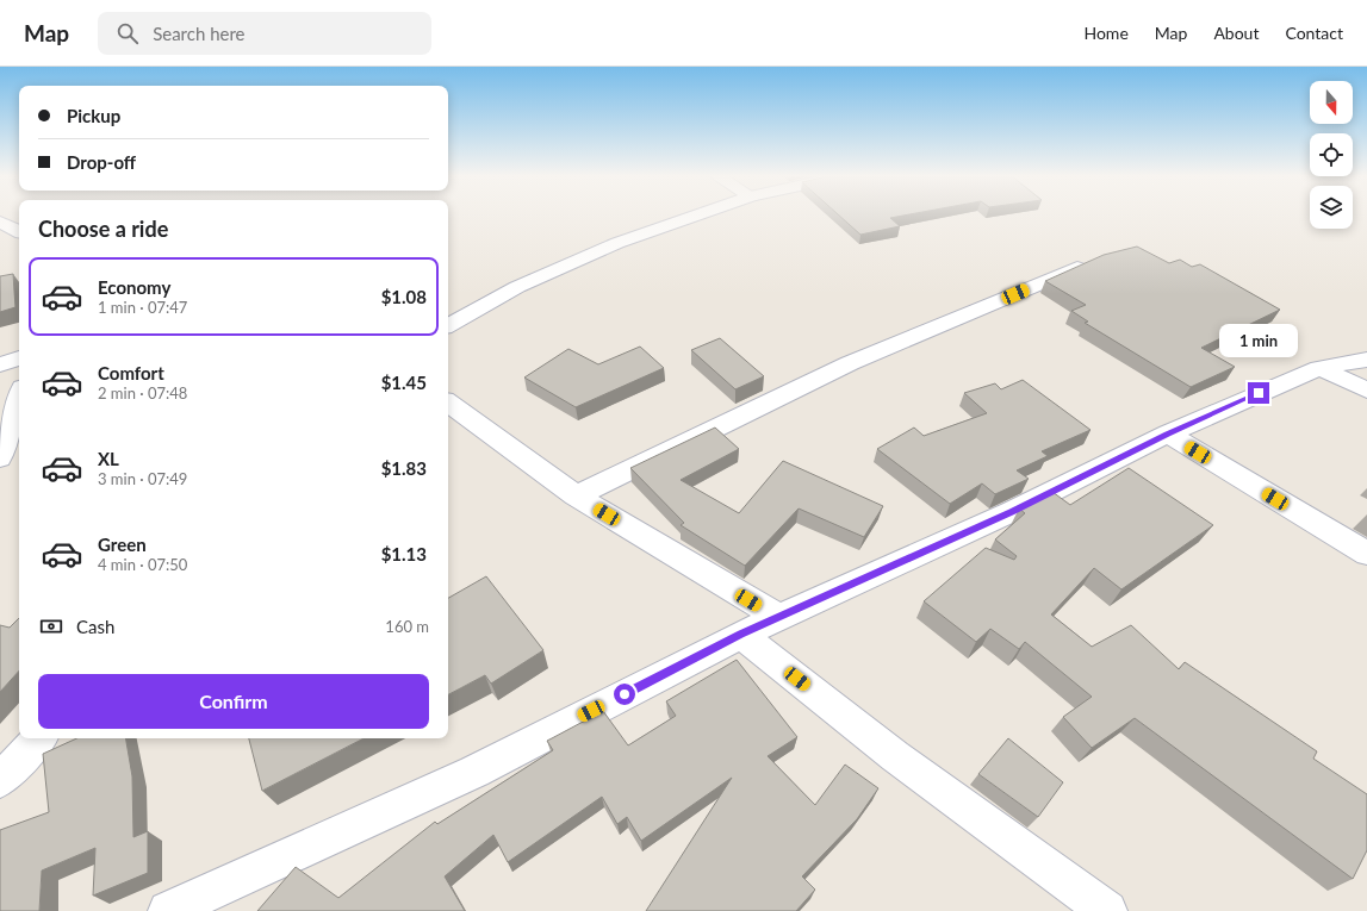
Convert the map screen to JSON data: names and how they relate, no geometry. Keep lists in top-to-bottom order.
{
  "north": "bottom",
  "page": {
    "header": "Map",
    "search": "Search here",
    "nav": [
      "Home",
      "Map",
      "About",
      "Contact"
    ],
    "banner": ["Pickup", "Drop-off"],
    "heading": "Choose a ride",
    "list": [
      {
        "name": "Economy",
        "note": "1 min · 07:47",
        "value": "$1.08"
      },
      {
        "name": "Comfort",
        "note": "2 min · 07:48",
        "value": "$1.45"
      },
      {
        "name": "XL",
        "note": "3 min · 07:49",
        "value": "$1.83"
      },
      {
        "name": "Green",
        "note": "4 min · 07:50",
        "value": "$1.13"
      }
    ],
    "bubble": "1 min",
    "pay": ["Cash", "160 m"],
    "buttons": "Confirm"
  }
}
